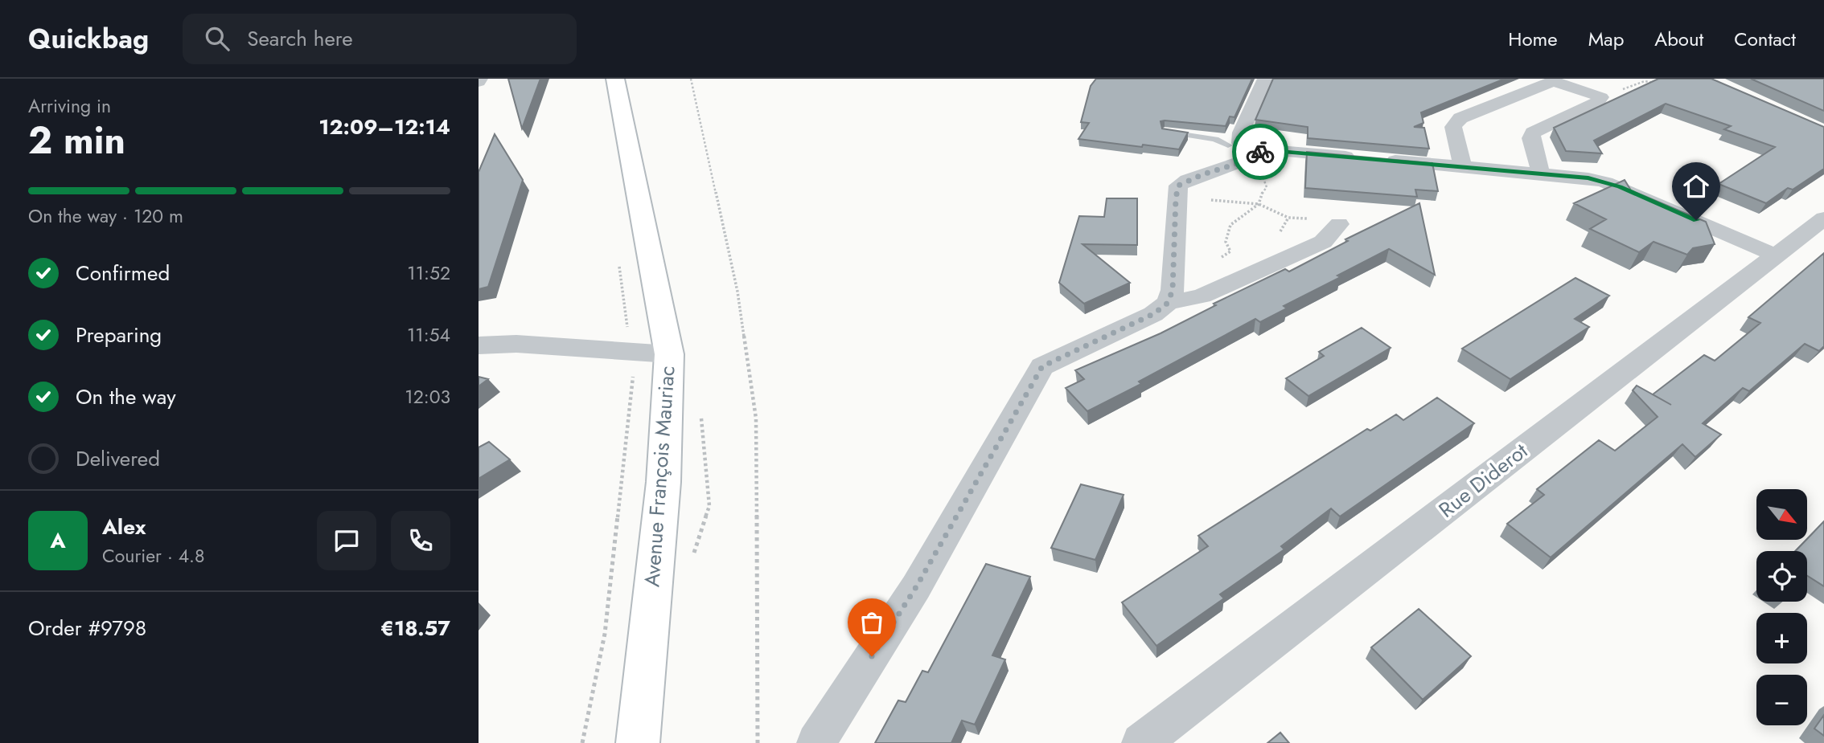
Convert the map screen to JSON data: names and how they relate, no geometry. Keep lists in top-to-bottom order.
{
  "streets": {
    "street": ["Avenue François Mauriac", "Rue Diderot"]
  },
  "north": "bottom right",
  "page": {
    "header": "Quickbag",
    "search": "Search here",
    "nav": [
      "Home",
      "Map",
      "About",
      "Contact"
    ],
    "heading": ["2 min", "Arriving in", "12:09–12:14"],
    "panel": [
      "Alex",
      "Courier · 4.8",
      "Order #9798",
      "€18.57"
    ],
    "bar": "On the way · 120 m",
    "list": [
      ["Confirmed", "11:52"],
      ["Preparing", "11:54"],
      ["On the way", "12:03"],
      "Delivered"
    ],
    "map_buttons": ["+", "−"],
    "round": "A"
  }
}
